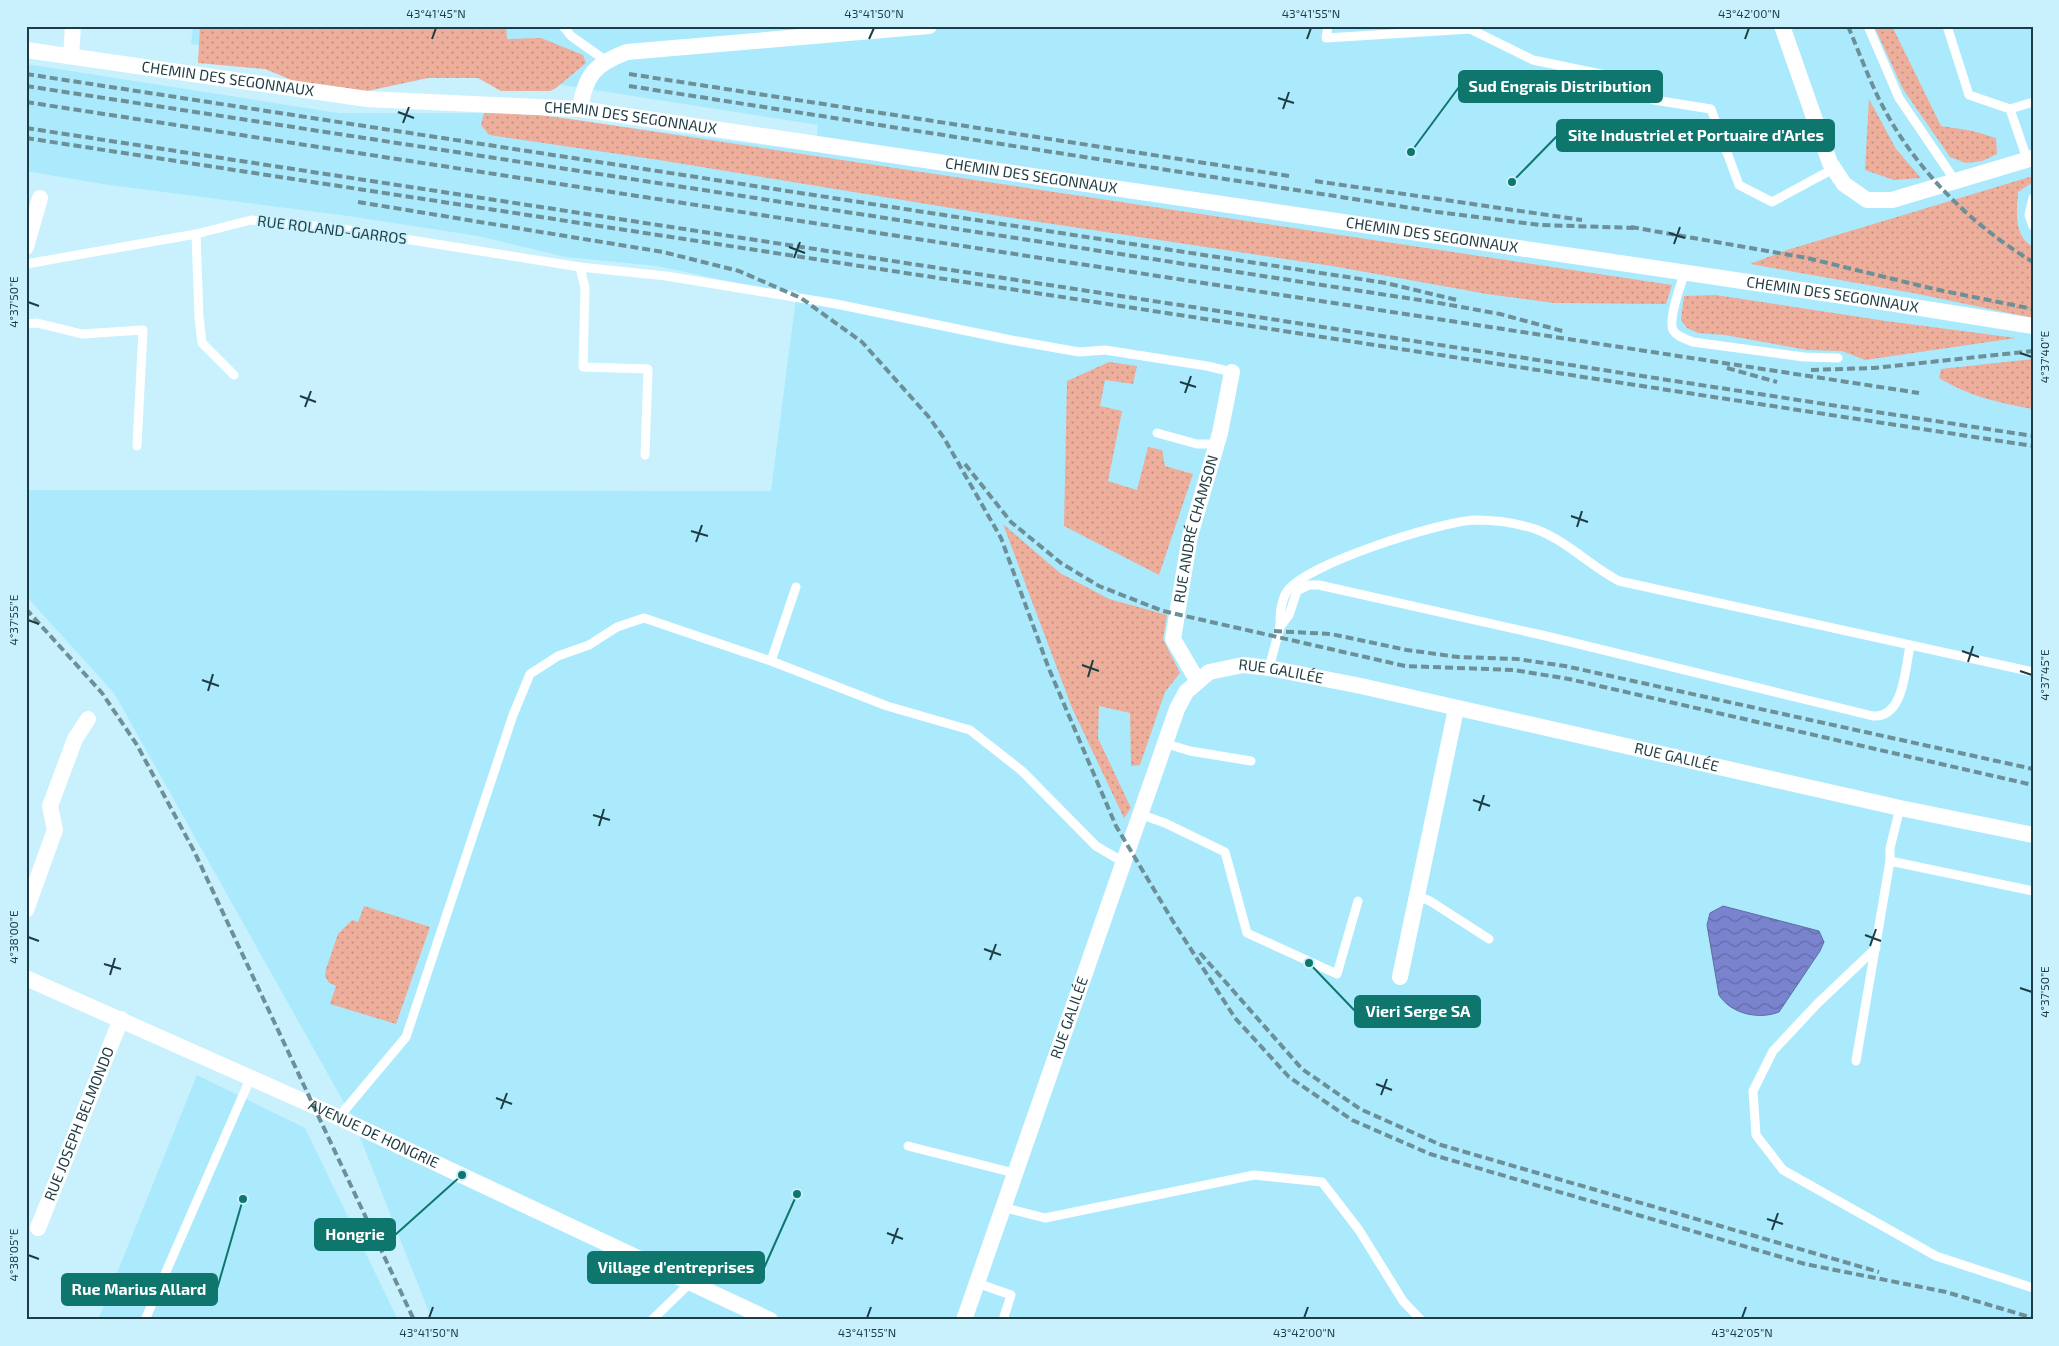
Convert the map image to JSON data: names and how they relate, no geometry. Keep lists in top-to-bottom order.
{
  "streets": {
    "street": [
      "CHEMIN DES SEGONNAUX",
      "RUE ANDRÉ CHAMSON",
      "RUE GALILÉE",
      "RUE JOSEPH BELMONDO",
      "AVENUE DE HONGRIE"
    ],
    "lane": ["RUE ROLAND-GARROS"]
  },
  "crossings": [
    ["RUE ROLAND-GARROS", "RUE ANDRÉ CHAMSON"],
    ["RUE ANDRÉ CHAMSON", "RUE GALILÉE"],
    ["RUE JOSEPH BELMONDO", "AVENUE DE HONGRIE"]
  ],
  "places": [
    "Sud Engrais Distribution",
    "Site Industriel et Portuaire d'Arles",
    "Vieri Serge SA",
    "Hongrie",
    "Village d'entreprises",
    "Rue Marius Allard"
  ],
  "coordinates": [
    "43°41'45\"N",
    "43°41'50\"N",
    "43°41'55\"N",
    "43°42'00\"N",
    "4°37'50\"E",
    "4°37'40\"E",
    "4°37'55\"E",
    "4°37'45\"E",
    "4°38'00\"E",
    "4°38'05\"E",
    "43°42'05\"N"
  ]
}
